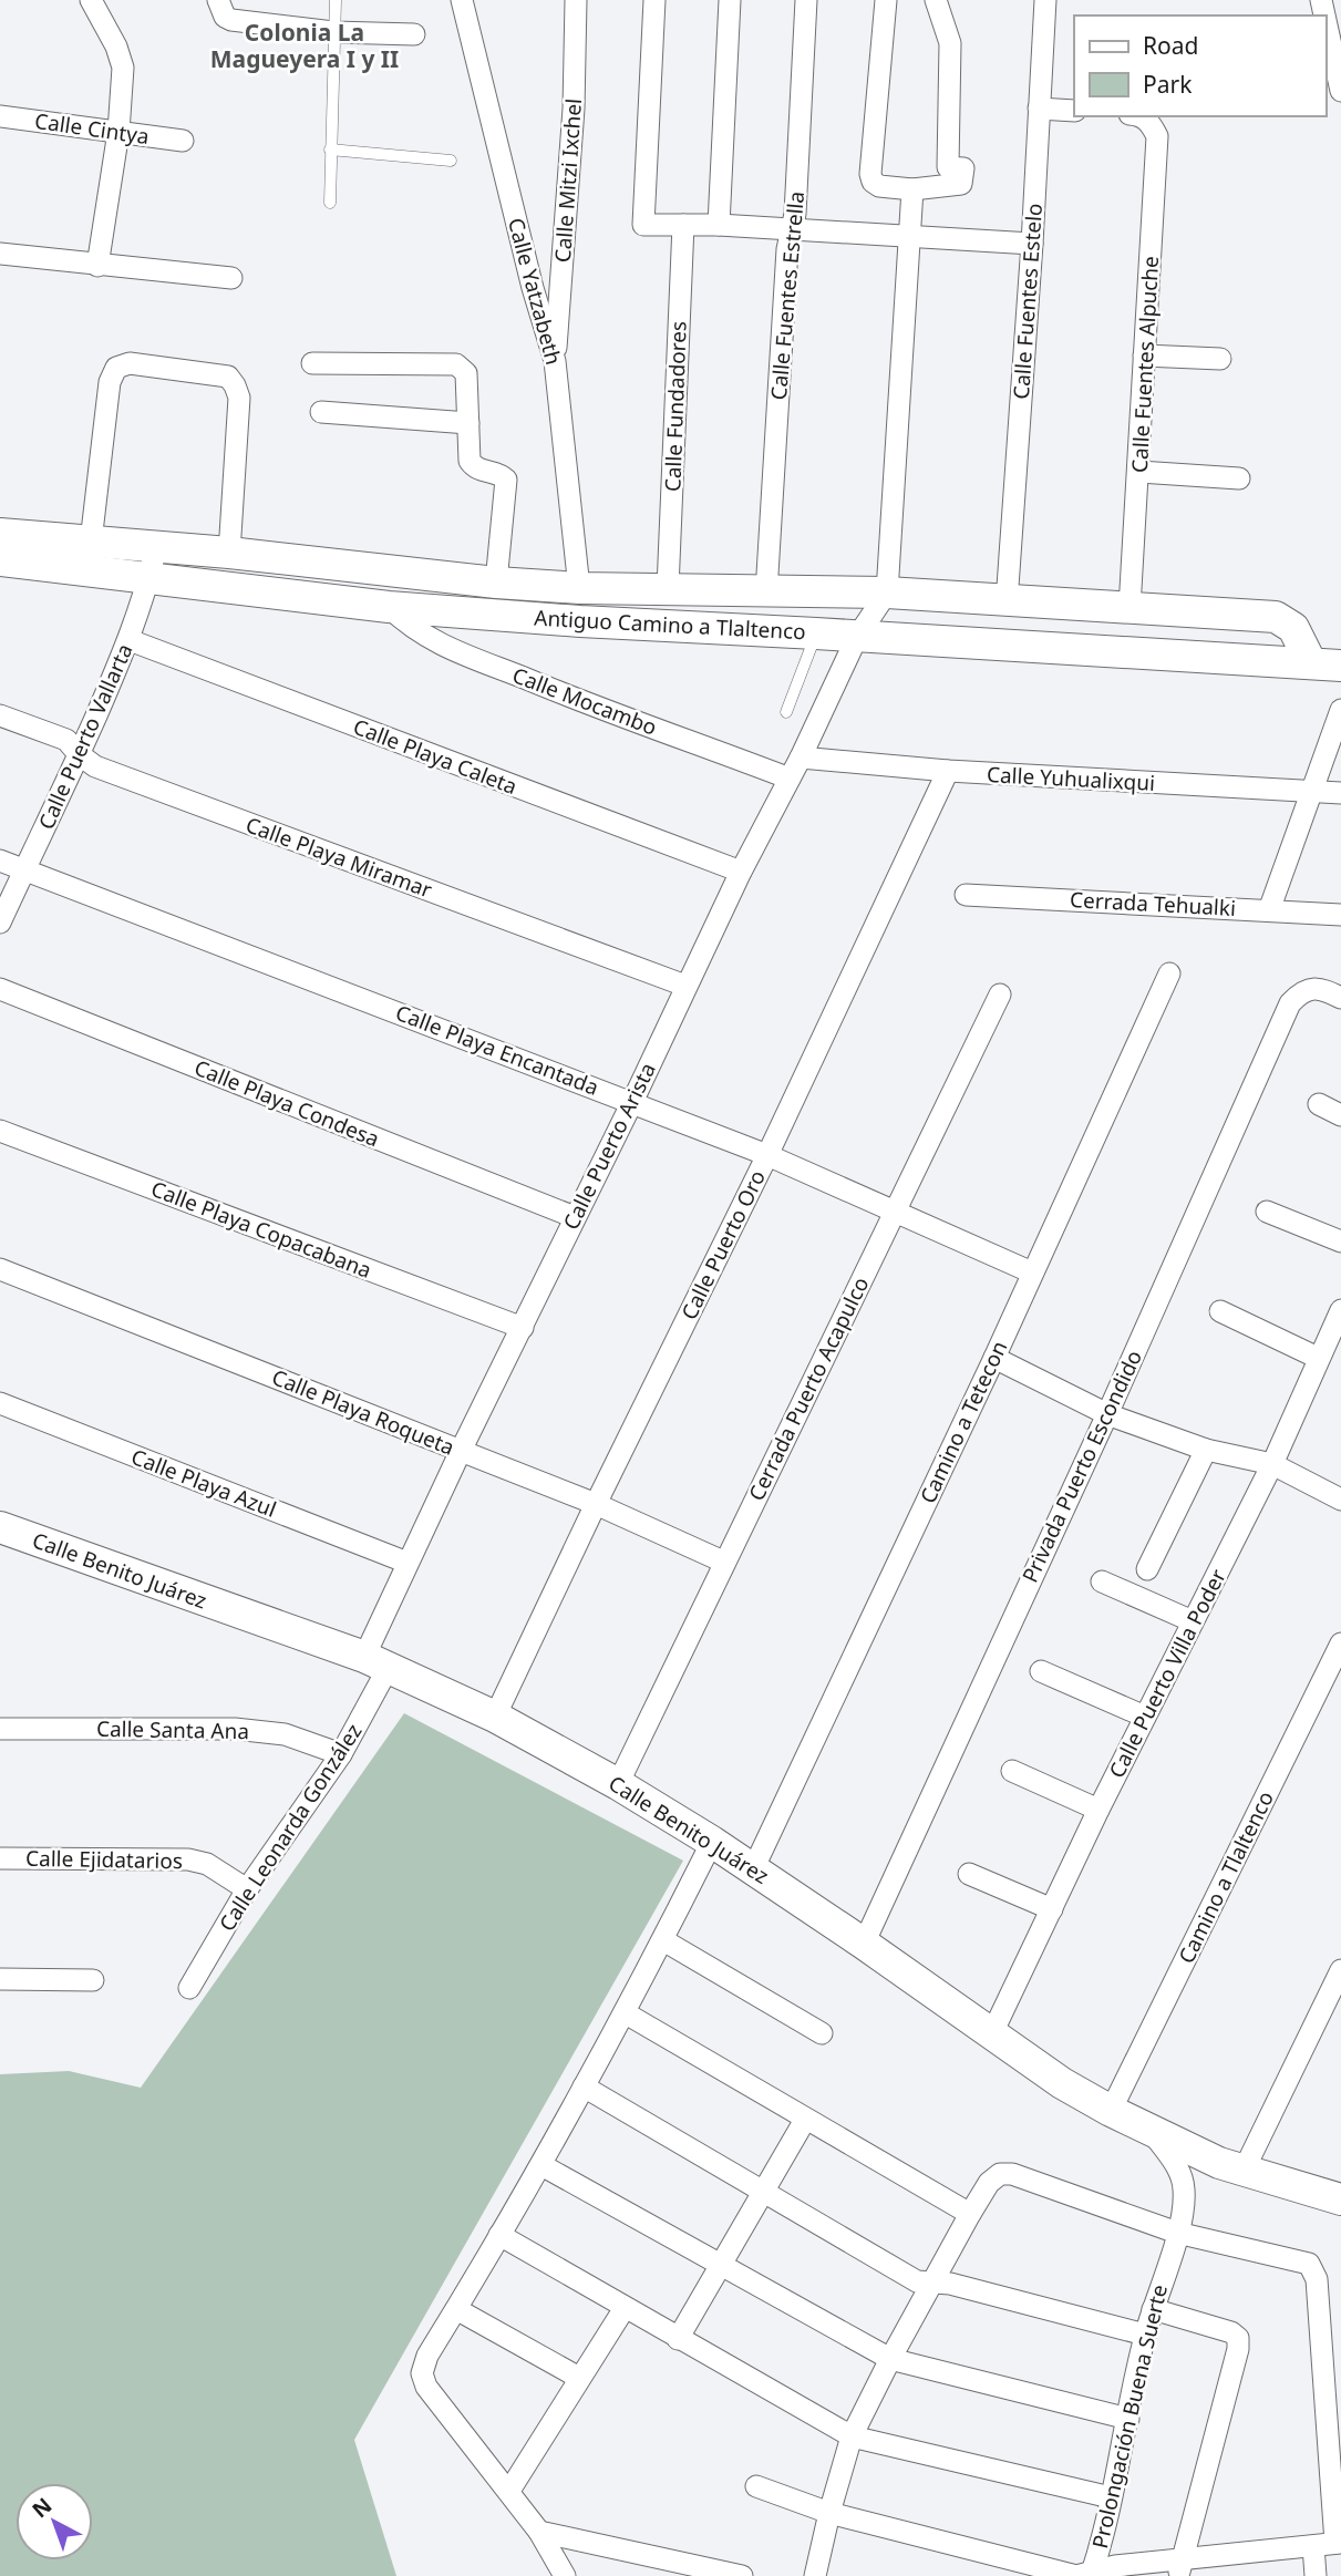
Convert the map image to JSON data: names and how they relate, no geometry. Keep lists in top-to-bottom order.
{
  "streets": {
    "street": [
      "Calle Cintya",
      "Calle Mitzi Ixchel",
      "Calle Yatzabeth",
      "Calle Fuentes Estrella",
      "Calle Fuentes Estelo",
      "Calle Fuentes Alpuche",
      "Calle Fundadores",
      "Antiguo Camino a Tlaltenco",
      "Calle Mocambo",
      "Calle Puerto Vallarta",
      "Calle Playa Caleta",
      "Calle Yuhualixqui",
      "Calle Playa Miramar",
      "Cerrada Tehualki",
      "Calle Playa Encantada",
      "Calle Playa Condesa",
      "Calle Puerto Arista",
      "Calle Playa Copacabana",
      "Calle Puerto Oro",
      "Cerrada Puerto Acapulco",
      "Calle Playa Roqueta",
      "Camino a Tetecon",
      "Privada Puerto Escondido",
      "Calle Playa Azul",
      "Calle Benito Juárez",
      "Calle Puerto Villa Poder",
      "Calle Santa Ana",
      "Calle Leonarda González",
      "Calle Ejidatarios",
      "Camino a Tlaltenco",
      "Prolongación Buena Suerte"
    ]
  },
  "crossings": [
    ["Calle Mitzi Ixchel", "Calle Yatzabeth"],
    ["Antiguo Camino a Tlaltenco", "Calle Mocambo"],
    ["Antiguo Camino a Tlaltenco", "Calle Puerto Vallarta"],
    ["Antiguo Camino a Tlaltenco", "Calle Puerto Arista"],
    ["Calle Mocambo", "Calle Puerto Arista"],
    ["Calle Puerto Vallarta", "Calle Playa Caleta"],
    ["Calle Puerto Vallarta", "Calle Playa Miramar"],
    ["Calle Puerto Vallarta", "Calle Playa Encantada"],
    ["Calle Playa Caleta", "Calle Puerto Arista"],
    ["Calle Yuhualixqui", "Calle Puerto Arista"],
    ["Calle Yuhualixqui", "Calle Puerto Oro"],
    ["Calle Playa Miramar", "Calle Puerto Arista"],
    ["Calle Playa Encantada", "Calle Puerto Arista"],
    ["Calle Playa Encantada", "Calle Puerto Oro"],
    ["Calle Playa Encantada", "Cerrada Puerto Acapulco"],
    ["Calle Playa Encantada", "Camino a Tetecon"],
    ["Calle Playa Condesa", "Calle Puerto Arista"],
    ["Calle Puerto Arista", "Calle Playa Copacabana"],
    ["Calle Puerto Arista", "Calle Playa Roqueta"],
    ["Calle Puerto Arista", "Calle Playa Azul"],
    ["Calle Puerto Arista", "Calle Benito Juárez"],
    ["Calle Puerto Arista", "Calle Leonarda González"],
    ["Calle Puerto Oro", "Calle Playa Roqueta"],
    ["Calle Puerto Oro", "Calle Benito Juárez"],
    ["Cerrada Puerto Acapulco", "Calle Playa Roqueta"],
    ["Cerrada Puerto Acapulco", "Calle Benito Juárez"],
    ["Camino a Tetecon", "Calle Benito Juárez"],
    ["Privada Puerto Escondido", "Calle Benito Juárez"],
    ["Calle Benito Juárez", "Calle Puerto Villa Poder"],
    ["Calle Benito Juárez", "Calle Leonarda González"],
    ["Calle Benito Juárez", "Camino a Tlaltenco"],
    ["Calle Benito Juárez", "Prolongación Buena Suerte"],
    ["Calle Santa Ana", "Calle Leonarda González"],
    ["Calle Leonarda González", "Calle Ejidatarios"]
  ],
  "districts": ["Colonia La Magueyera I y II"],
  "legend": ["Road", "Park"],
  "north": "top left"
}
